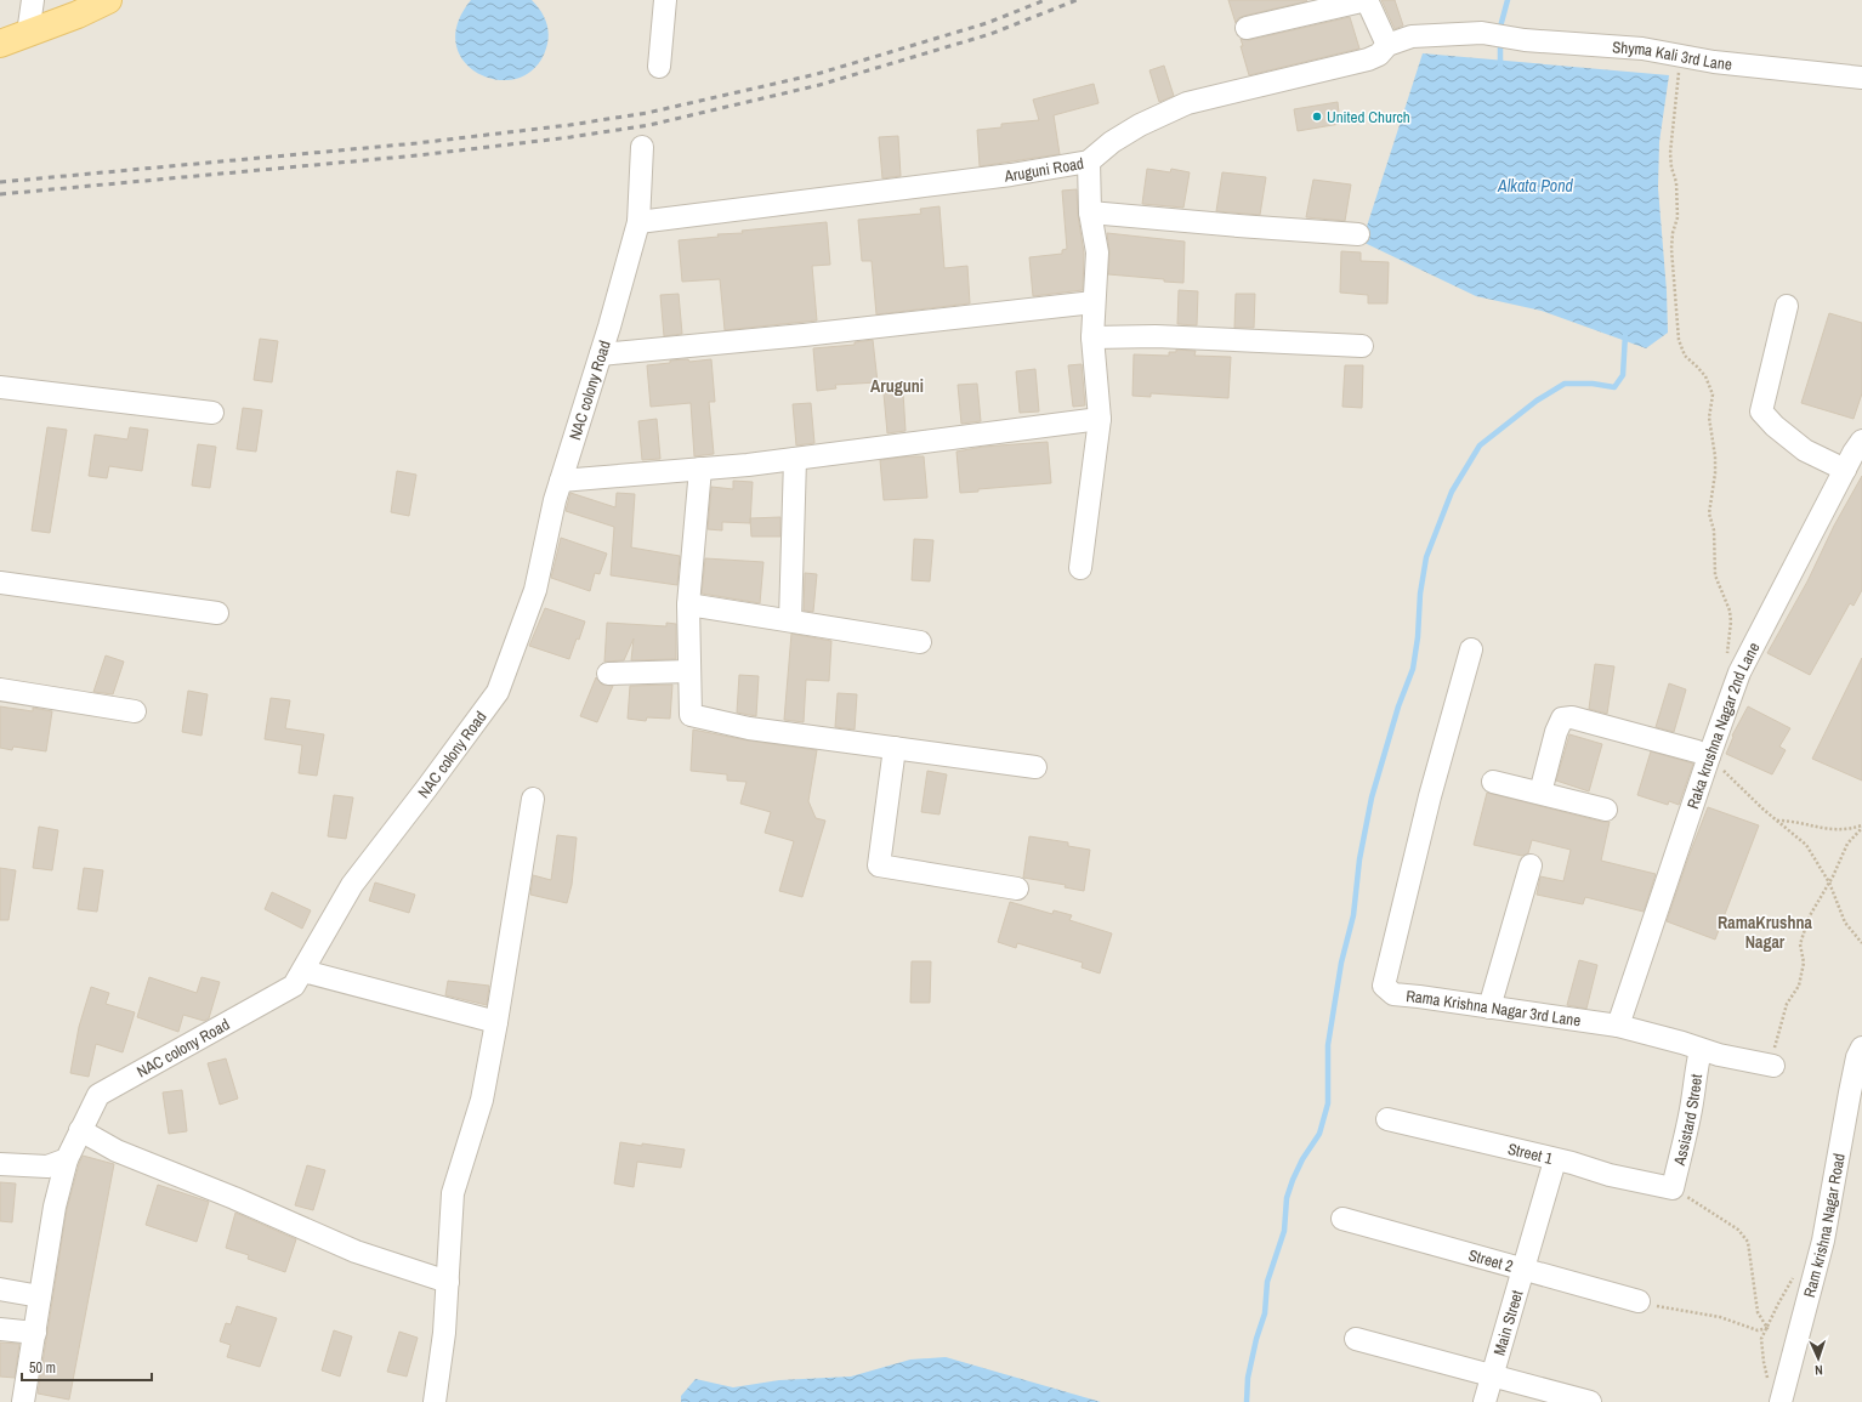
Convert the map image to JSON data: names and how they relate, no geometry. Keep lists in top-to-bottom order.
{
  "streets": {
    "street": [
      "Shyma Kali 3rd Lane",
      "Aruguni Road",
      "NAC colony Road",
      "Raka krushna Nagar 2nd Lane",
      "Rama Krishna Nagar 3rd Lane",
      "Assistard Street",
      "Street 1",
      "Ram krishna Nagar Road",
      "Street 2",
      "Main Street"
    ]
  },
  "crossings": [
    ["Shyma Kali 3rd Lane", "Aruguni Road"],
    ["Aruguni Road", "NAC colony Road"],
    ["Raka krushna Nagar 2nd Lane", "Rama Krishna Nagar 3rd Lane"],
    ["Rama Krishna Nagar 3rd Lane", "Assistard Street"],
    ["Assistard Street", "Street 1"],
    ["Street 1", "Main Street"],
    ["Street 2", "Main Street"]
  ],
  "districts": ["Aruguni", "RamaKrushna Nagar"],
  "water": ["Alkata Pond"],
  "places": ["United Church"],
  "scale_bar": "50 m",
  "north": "bottom"
}
